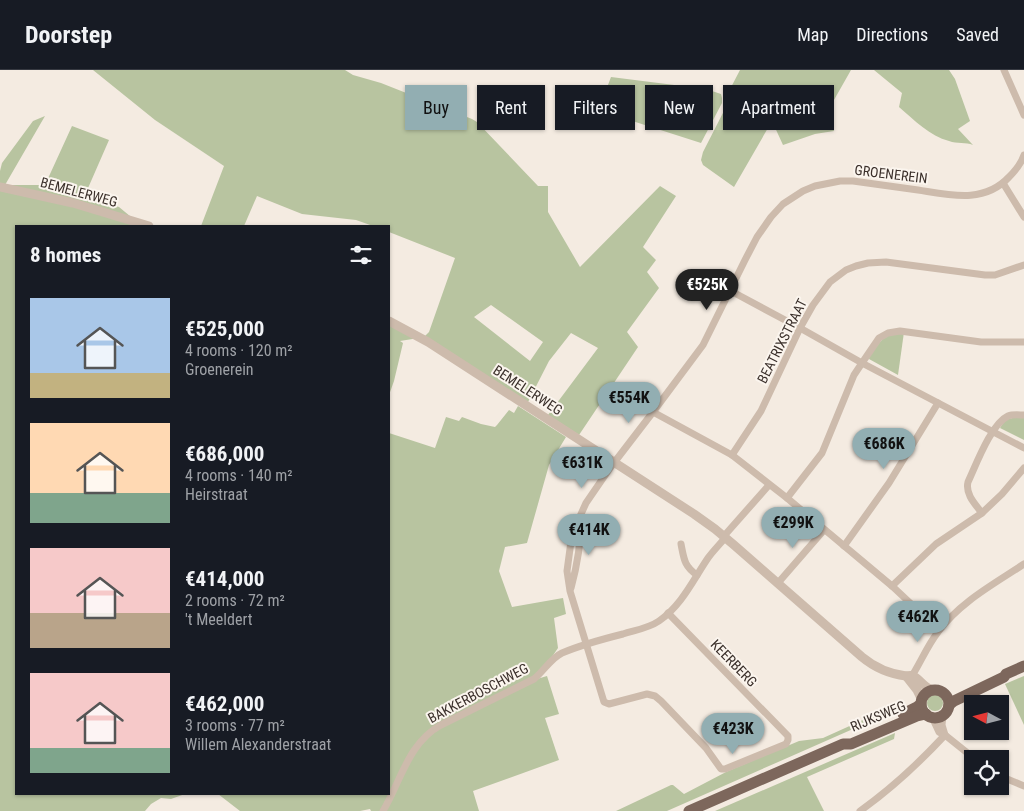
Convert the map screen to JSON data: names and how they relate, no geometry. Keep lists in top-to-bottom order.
{
  "streets": {
    "main road": ["RIJKSWEG"],
    "street": [
      "GROENEREIN",
      "BEMELERWEG",
      "BEATRIXSTRAAT",
      "KEERBERG",
      "BAKKERBOSCHWEG"
    ]
  },
  "crossings": [
    ["GROENEREIN", "BEMELERWEG"],
    ["GROENEREIN", "KEERBERG"],
    ["GROENEREIN", "BAKKERBOSCHWEG"],
    ["BEMELERWEG", "BAKKERBOSCHWEG"],
    ["KEERBERG", "BAKKERBOSCHWEG"]
  ],
  "north": "left",
  "page": {
    "header": "Doorstep",
    "nav": ["Map", "Directions", "Saved"],
    "chip": [
      "Buy",
      "Rent",
      "Filters",
      "New",
      "Apartment"
    ],
    "heading": "8 homes",
    "price": [
      "€525K",
      "€554K",
      "€686K",
      "€631K",
      "€299K",
      "€414K",
      "€462K",
      "€423K"
    ],
    "list": [
      {
        "name": "€525,000",
        "note": "4 rooms · 120 m² · Groenerein"
      },
      {
        "name": "€686,000",
        "note": "4 rooms · 140 m² · Heirstraat"
      },
      {
        "name": "€414,000",
        "note": "2 rooms · 72 m² · 't Meeldert"
      },
      {
        "name": "€462,000",
        "note": "3 rooms · 77 m² · Willem Alexanderstraat"
      }
    ]
  }
}
